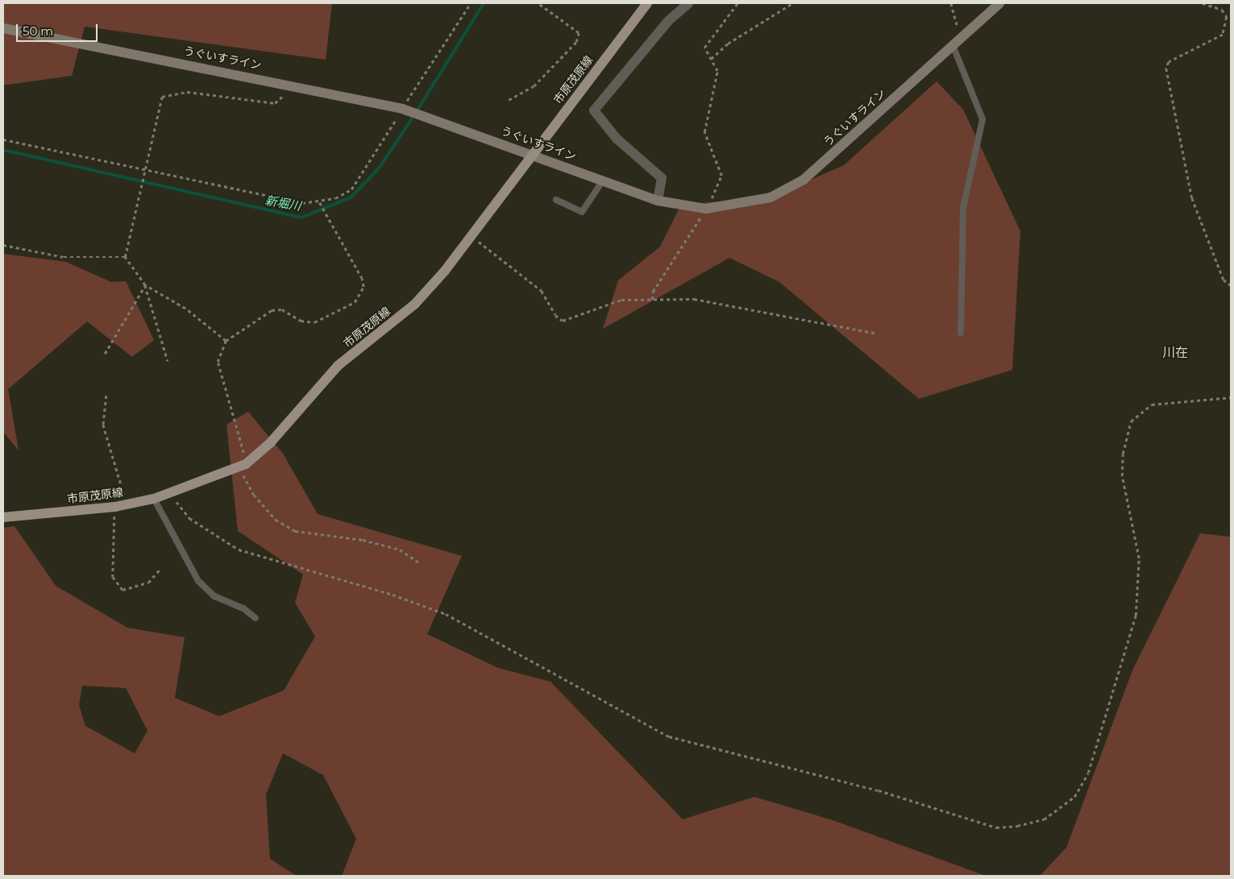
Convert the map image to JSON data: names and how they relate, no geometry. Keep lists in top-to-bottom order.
{
  "streets": {
    "main road": ["市原茂原線"],
    "street": ["うぐいすライン"]
  },
  "crossings": [
    ["うぐいすライン", "市原茂原線"]
  ],
  "districts": ["川在"],
  "water": ["新堀川"],
  "scale_bar": "50 m"
}
